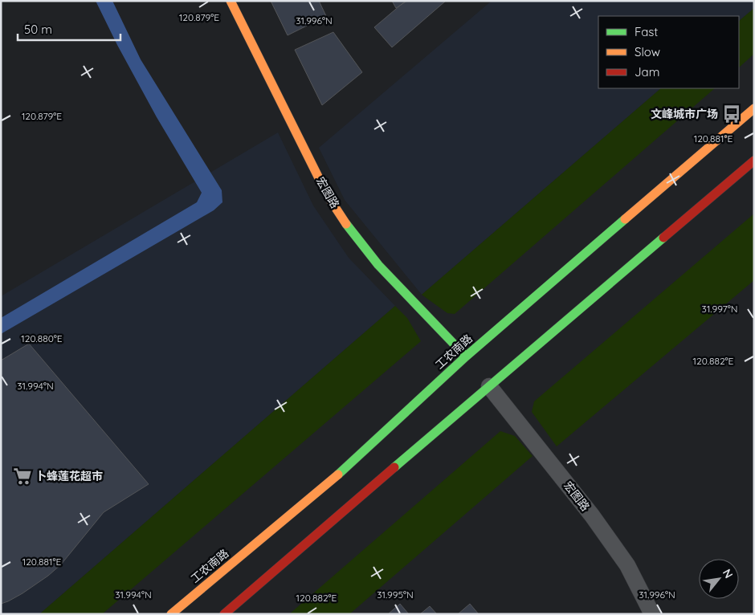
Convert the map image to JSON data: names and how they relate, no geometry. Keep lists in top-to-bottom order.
{
  "streets": {
    "main road": ["宏图路", "工农南路"]
  },
  "crossings": [
    ["宏图路", "工农南路"]
  ],
  "places": {
    "bus stop": ["文峰城市广场"],
    "supermarket": ["卜蜂莲花超市"]
  },
  "legend": ["Fast", "Slow", "Jam"],
  "scale_bar": "50 m",
  "north": "top right",
  "coordinates": [
    "120.879°E",
    "31.996°N",
    "120.881°E",
    "31.997°N",
    "120.880°E",
    "120.882°E",
    "31.994°N",
    "31.995°N"
  ]
}
